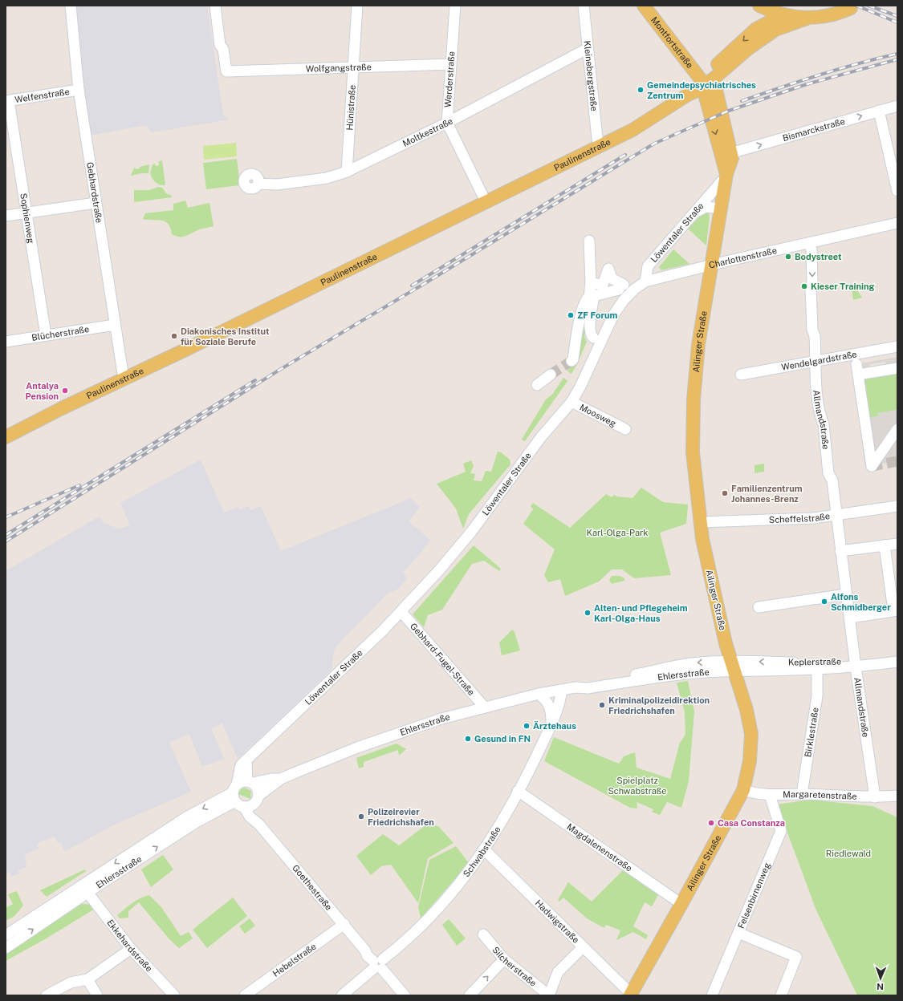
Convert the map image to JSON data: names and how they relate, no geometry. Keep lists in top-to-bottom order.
{
  "streets": {
    "main road": ["Montfortstraße", "Paulinenstraße", "Ailinger Straße"],
    "street": [
      "Wolfgangstraße",
      "Kleinebergstraße",
      "Werderstraße",
      "Welfenstraße",
      "Hünistraße",
      "Bismarckstraße",
      "Moltkestraße",
      "Gebhardstraße",
      "Sophienweg",
      "Löwentaler Straße",
      "Charlottenstraße",
      "Blücherstraße",
      "Wendelgardstraße",
      "Moosweg",
      "Allmandstraße",
      "Scheffelstraße",
      "Gebhard-Fugel-Straße",
      "Keplerstraße",
      "Ehlersstraße",
      "Birklestraße",
      "Margaretenstraße",
      "Magdalenenstraße",
      "Schwabstraße",
      "Goethestraße",
      "Felsenbirnenweg",
      "Hadwigstraße",
      "Ekkehardstraße",
      "Hebelstraße",
      "Silcherstraße"
    ]
  },
  "crossings": [
    ["Montfortstraße", "Paulinenstraße"],
    ["Montfortstraße", "Ailinger Straße"],
    ["Wolfgangstraße", "Werderstraße"],
    ["Wolfgangstraße", "Hünistraße"],
    ["Kleinebergstraße", "Moltkestraße"],
    ["Kleinebergstraße", "Paulinenstraße"],
    ["Werderstraße", "Moltkestraße"],
    ["Welfenstraße", "Gebhardstraße"],
    ["Welfenstraße", "Sophienweg"],
    ["Hünistraße", "Moltkestraße"],
    ["Bismarckstraße", "Ailinger Straße"],
    ["Paulinenstraße", "Gebhardstraße"],
    ["Paulinenstraße", "Ailinger Straße"],
    ["Gebhardstraße", "Blücherstraße"],
    ["Sophienweg", "Blücherstraße"],
    ["Löwentaler Straße", "Charlottenstraße"],
    ["Löwentaler Straße", "Ailinger Straße"],
    ["Löwentaler Straße", "Moosweg"],
    ["Löwentaler Straße", "Gebhard-Fugel-Straße"],
    ["Löwentaler Straße", "Ehlersstraße"],
    ["Löwentaler Straße", "Goethestraße"],
    ["Charlottenstraße", "Ailinger Straße"],
    ["Charlottenstraße", "Allmandstraße"],
    ["Ailinger Straße", "Scheffelstraße"],
    ["Ailinger Straße", "Keplerstraße"],
    ["Ailinger Straße", "Ehlersstraße"],
    ["Ailinger Straße", "Margaretenstraße"],
    ["Ailinger Straße", "Magdalenenstraße"],
    ["Ailinger Straße", "Hadwigstraße"],
    ["Wendelgardstraße", "Allmandstraße"],
    ["Allmandstraße", "Scheffelstraße"],
    ["Allmandstraße", "Keplerstraße"],
    ["Allmandstraße", "Margaretenstraße"],
    ["Gebhard-Fugel-Straße", "Ehlersstraße"],
    ["Keplerstraße", "Ehlersstraße"],
    ["Keplerstraße", "Birklestraße"],
    ["Ehlersstraße", "Schwabstraße"],
    ["Ehlersstraße", "Goethestraße"],
    ["Ehlersstraße", "Ekkehardstraße"],
    ["Birklestraße", "Margaretenstraße"],
    ["Margaretenstraße", "Felsenbirnenweg"],
    ["Magdalenenstraße", "Schwabstraße"],
    ["Schwabstraße", "Goethestraße"],
    ["Schwabstraße", "Hadwigstraße"],
    ["Goethestraße", "Hebelstraße"]
  ],
  "one_way": ["Bismarckstraße"],
  "parks": ["Karl-Olga-Park", "Spielplatz Schwabstraße", "Riedlewald"],
  "places": [
    "Gemeindepsychiatrisches Zentrum",
    "Bodystreet",
    "Kieser Training",
    "ZF Forum",
    "Diakonisches Institut für Soziale Berufe",
    "Antalya Pension",
    "Familienzentrum Johannes-Brenz",
    "Alfons Schmidberger",
    "Alten- und Pflegeheim Karl-Olga-Haus",
    "Kriminalpolizeidirektion Friedrichshafen",
    "Ärztehaus",
    "Gesund in FN",
    "Polizeirevier Friedrichshafen",
    "Casa Constanza"
  ],
  "north": "bottom"
}
